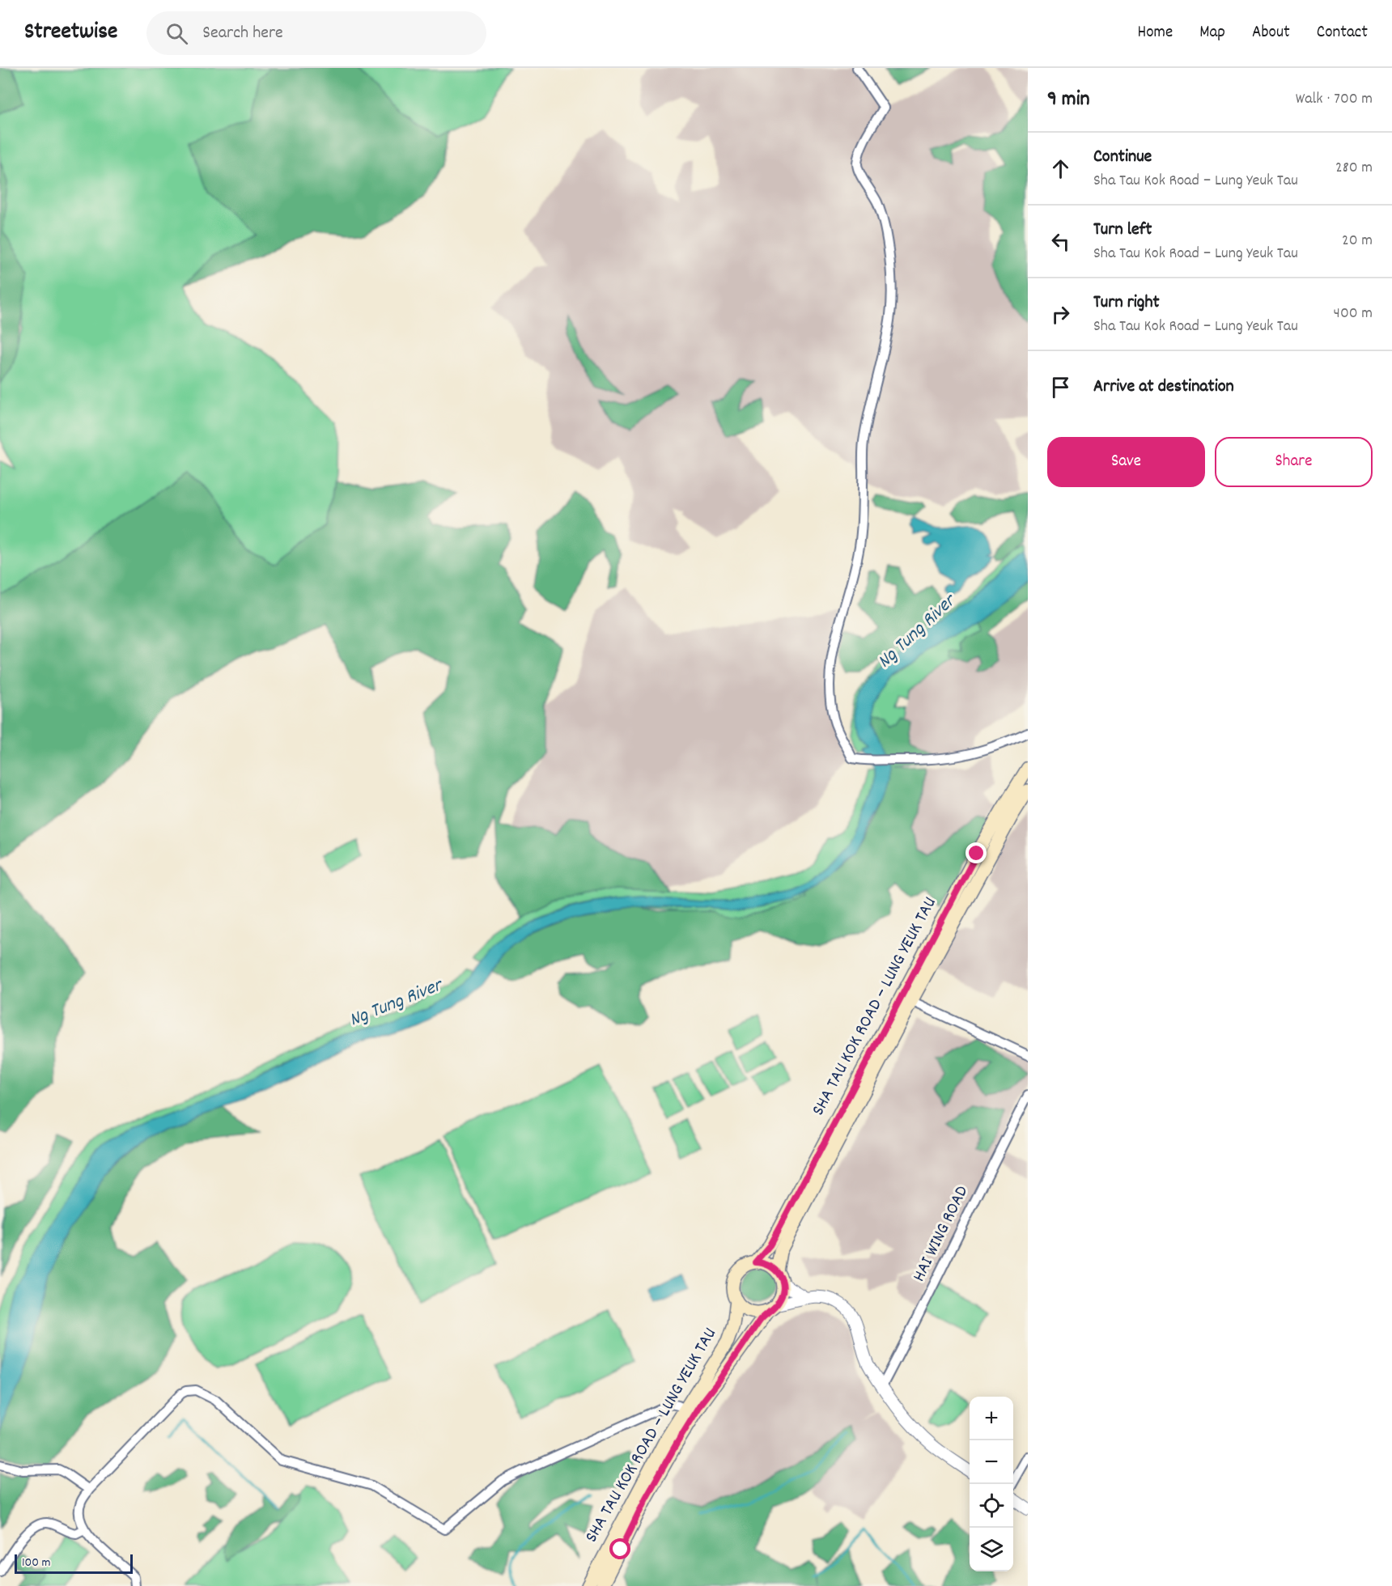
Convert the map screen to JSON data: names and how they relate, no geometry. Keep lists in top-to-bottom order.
{
  "streets": {
    "main road": ["SHA TAU KOK ROAD – LUNG YEUK TAU"],
    "street": ["HAI WING ROAD"]
  },
  "water": ["Ng Tung River"],
  "scale_bar": "100 m",
  "page": {
    "header": "Streetwise",
    "search": "Search here",
    "nav": [
      "Home",
      "Map",
      "About",
      "Contact"
    ],
    "heading": ["9 min", "Walk · 700 m"],
    "list": [
      ["Continue", "Sha Tau Kok Road – Lung Yeuk Tau", "280 m"],
      ["Turn left", "Sha Tau Kok Road – Lung Yeuk Tau", "20 m"],
      ["Turn right", "Sha Tau Kok Road – Lung Yeuk Tau", "400 m"],
      "Arrive at destination"
    ],
    "buttons": ["Save", "Share"],
    "map_buttons": ["+", "−"],
    "scale": "100 m"
  }
}
